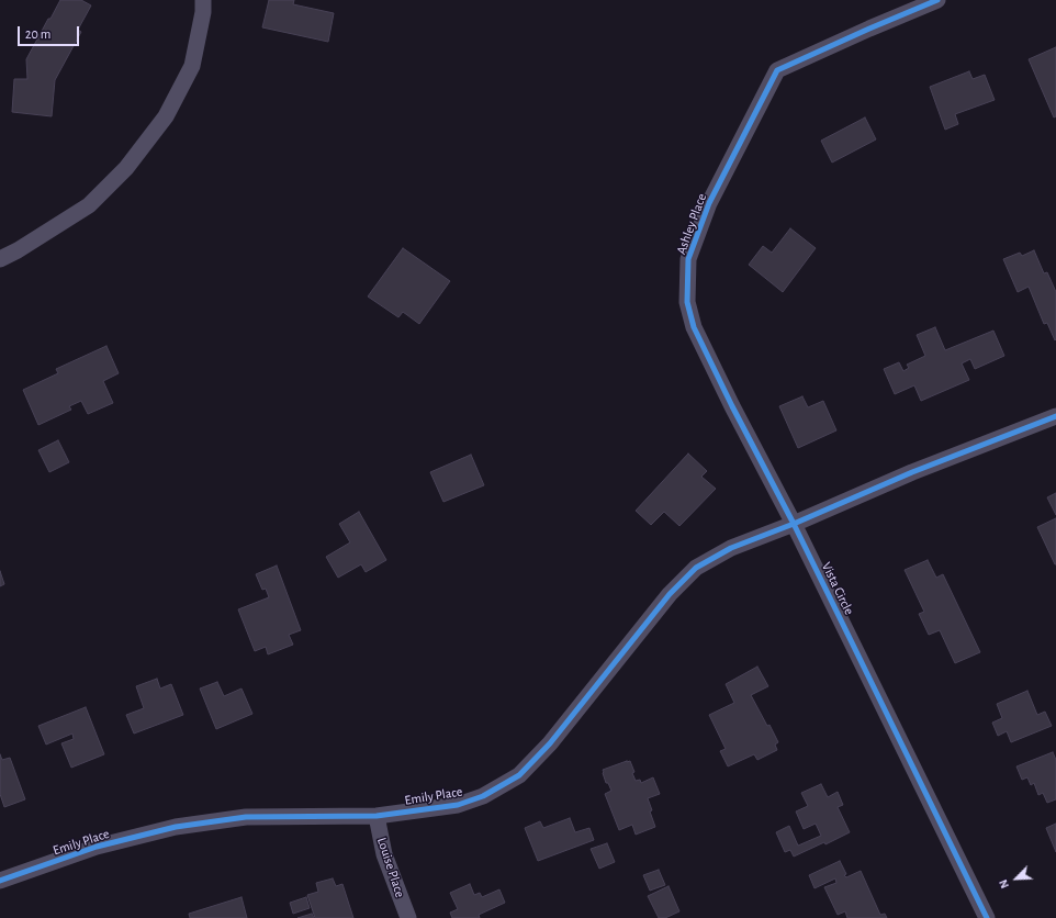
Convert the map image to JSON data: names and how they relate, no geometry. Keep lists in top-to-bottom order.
{
  "streets": {
    "street": [
      "Ashley Place",
      "Vista Circle",
      "Emily Place",
      "Louise Place"
    ]
  },
  "crossings": [
    ["Ashley Place", "Vista Circle"],
    ["Ashley Place", "Emily Place"],
    ["Vista Circle", "Emily Place"],
    ["Emily Place", "Louise Place"]
  ],
  "scale_bar": "20 m",
  "north": "bottom left"
}
